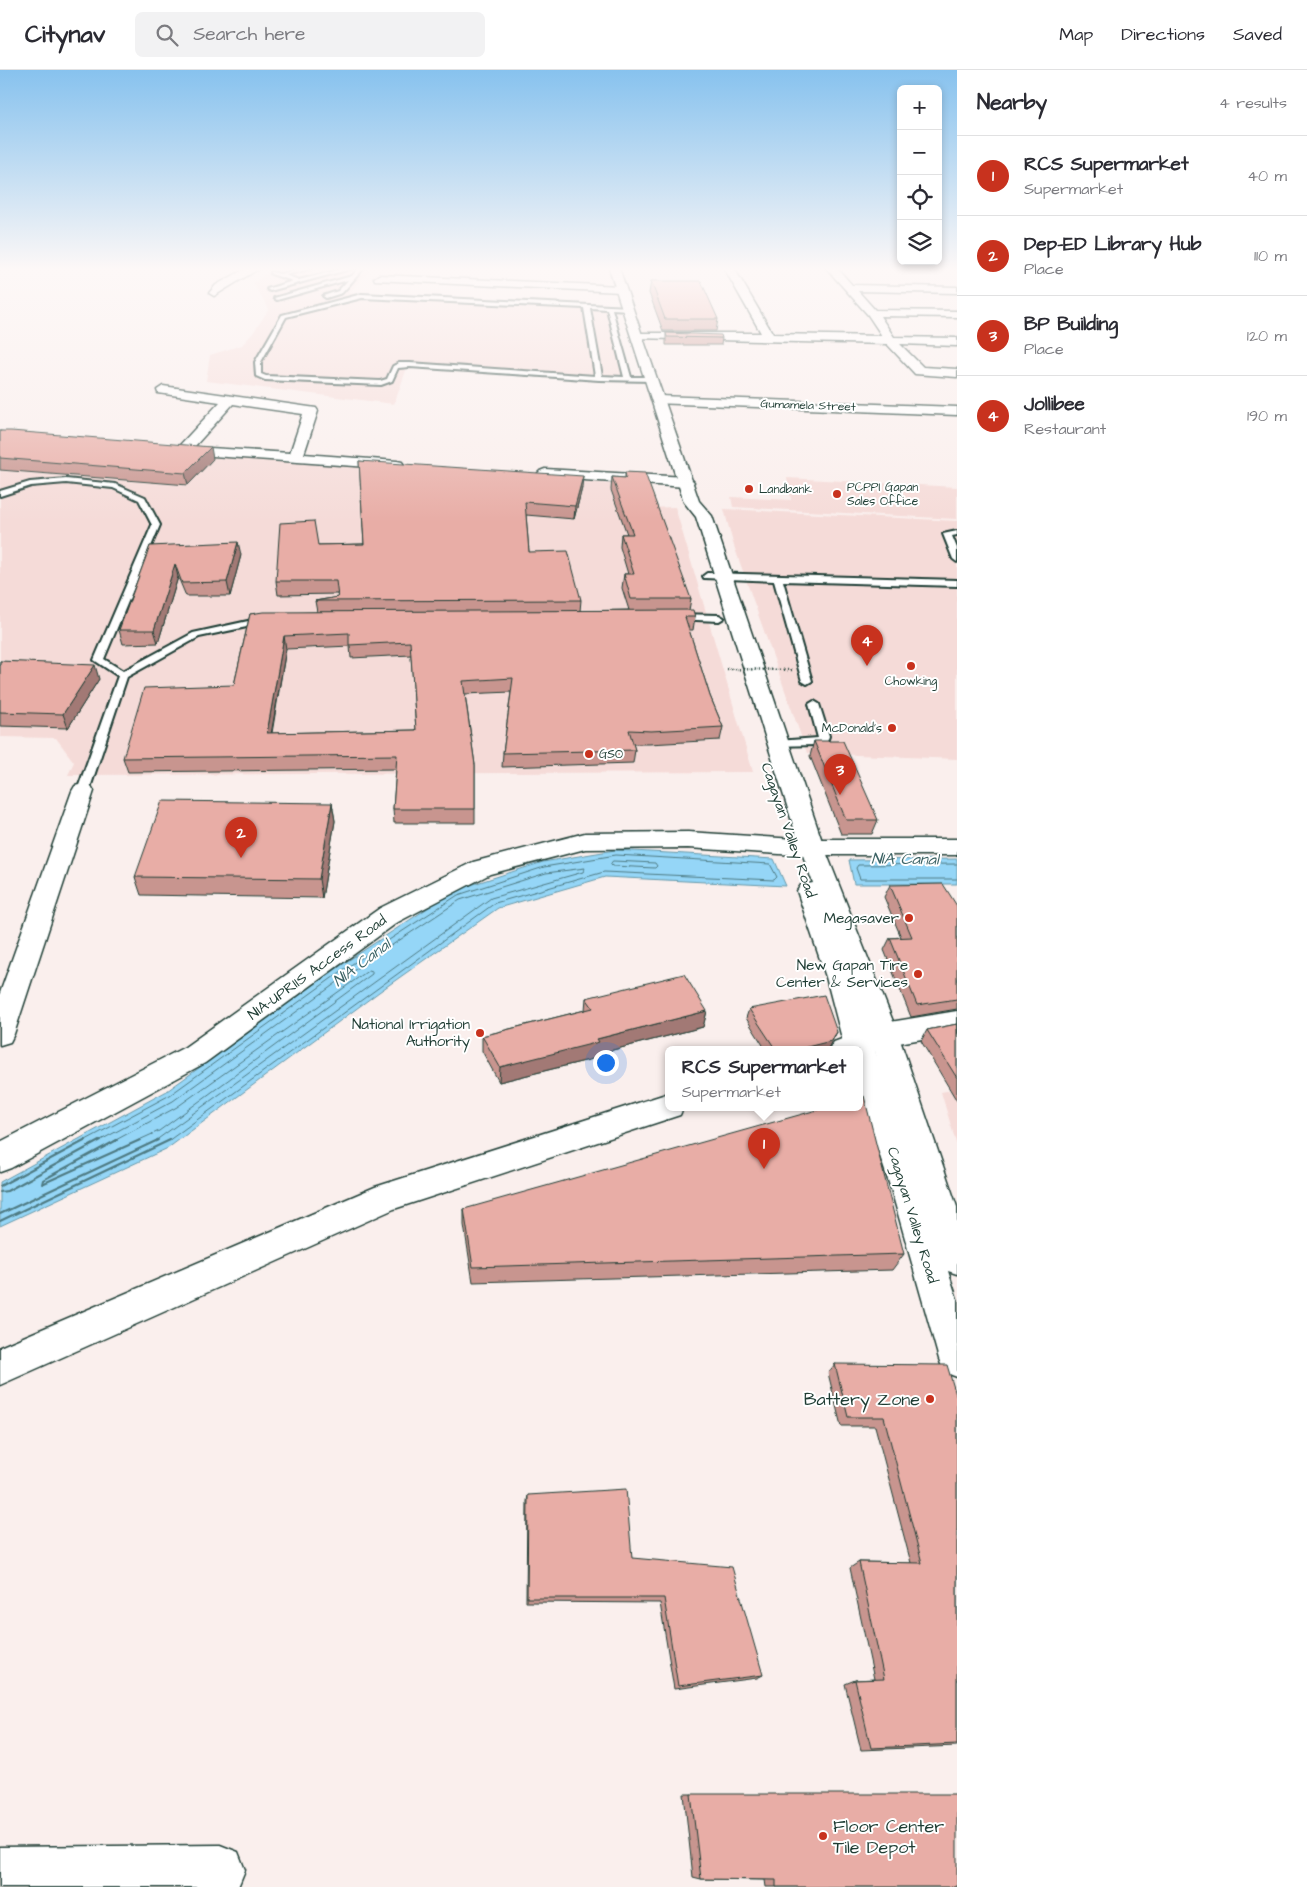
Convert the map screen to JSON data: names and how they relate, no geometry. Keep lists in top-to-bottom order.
{
  "streets": {
    "main road": ["Gumamela Street", "Cagayan Valley Road", "NIA-UPRIIS Access Road"]
  },
  "crossings": [
    ["Gumamela Street", "Cagayan Valley Road"],
    ["Cagayan Valley Road", "NIA-UPRIIS Access Road"]
  ],
  "water": ["NIA Canal"],
  "places": [
    "Landbank",
    "PCPPI Gapan Sales Office",
    "Chowking",
    "McDonald's",
    "GSO",
    "Megasaver",
    "New Gapan Tire Center & Services",
    "National Irrigation Authority",
    "Battery Zone",
    "Floor Center Tile Depot"
  ],
  "page": {
    "header": "Citynav",
    "search": "Search here",
    "nav": ["Map", "Directions", "Saved"],
    "heading": ["Nearby", "4 results"],
    "map_buttons": ["+", "−"],
    "list": [
      {
        "mark": "1",
        "name": "RCS Supermarket",
        "note": "Supermarket",
        "value": "40 m"
      },
      {
        "mark": "2",
        "name": "Dep-ED Library Hub",
        "note": "Place",
        "value": "110 m"
      },
      {
        "mark": "3",
        "name": "BP Building",
        "note": "Place",
        "value": "120 m"
      },
      {
        "mark": "4",
        "name": "Jollibee",
        "note": "Restaurant",
        "value": "190 m"
      }
    ],
    "pins": [
      "4",
      "3",
      "2",
      "1"
    ],
    "popup": ["RCS Supermarket", "Supermarket"]
  }
}
